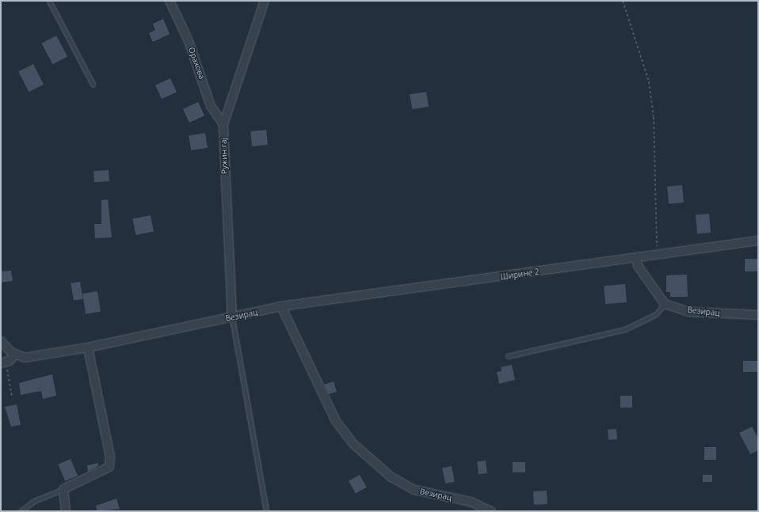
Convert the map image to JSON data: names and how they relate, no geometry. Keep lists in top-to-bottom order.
{
  "streets": {
    "street": [
      "Орахова",
      "Ружин гај",
      "Ширине 2",
      "Везирац"
    ]
  },
  "crossings": [
    ["Орахова", "Ружин гај"],
    ["Ружин гај", "Везирац"],
    ["Ширине 2", "Везирац"]
  ]
}
